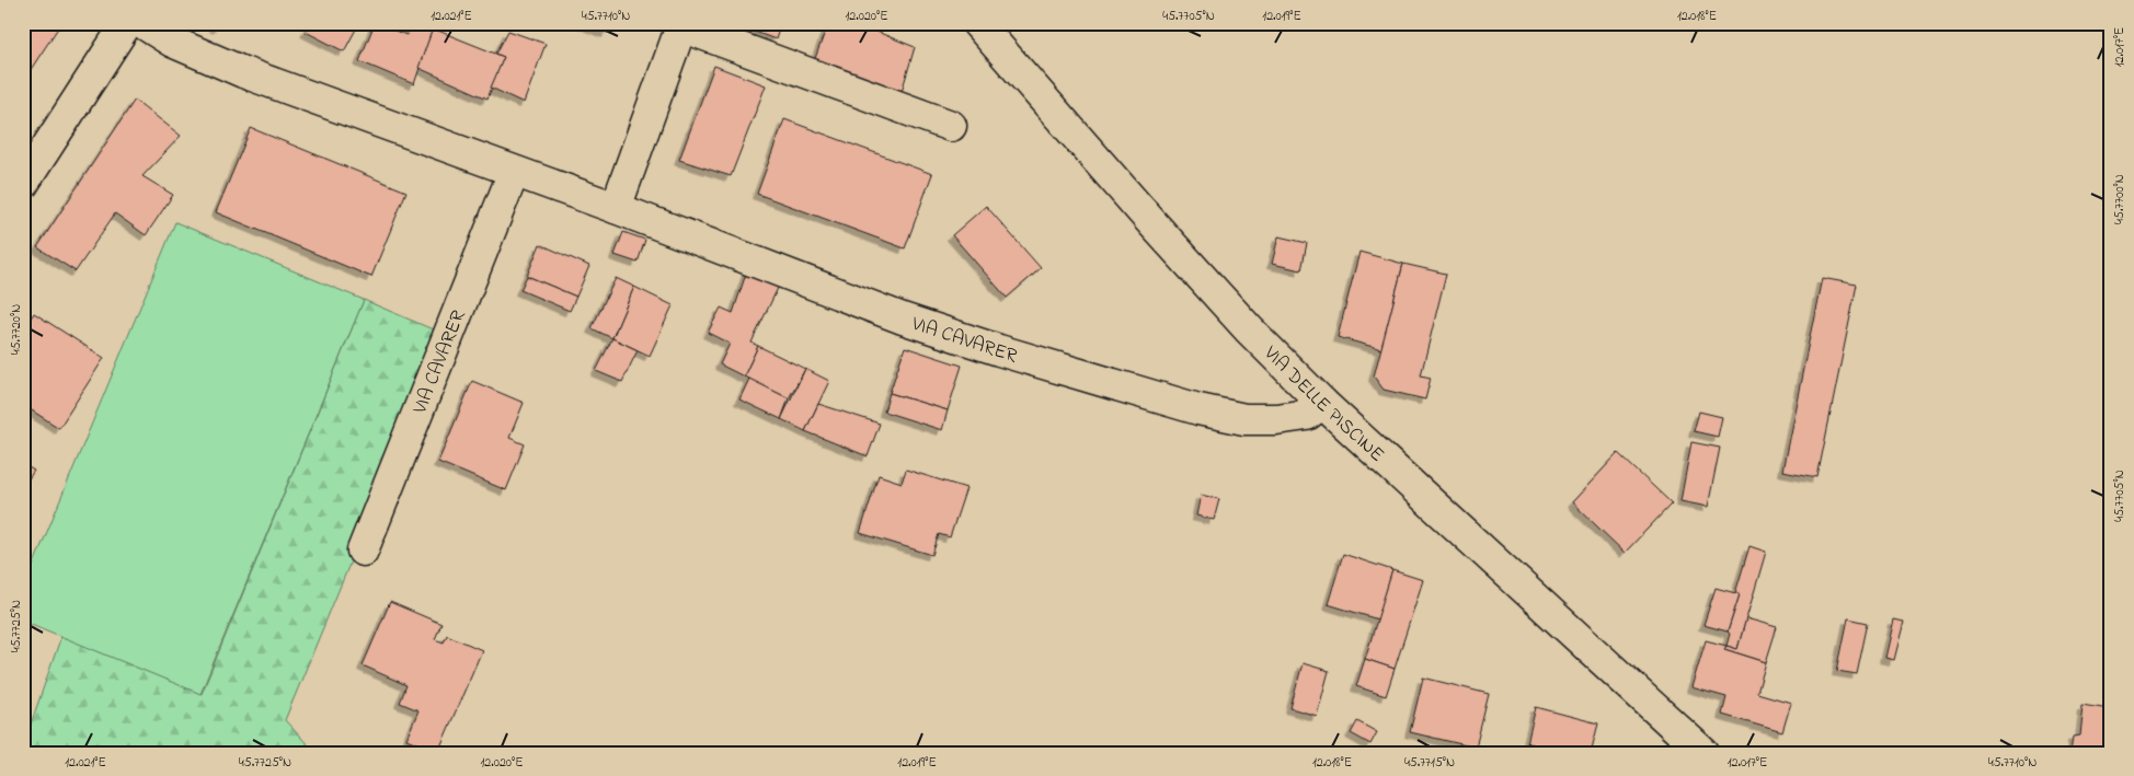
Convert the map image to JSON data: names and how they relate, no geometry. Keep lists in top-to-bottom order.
{
  "streets": {
    "street": ["VIA CAVARER", "VIA DELLE PISCINE"]
  },
  "crossings": [
    ["VIA CAVARER", "VIA DELLE PISCINE"]
  ],
  "coordinates": [
    "12.021°E",
    "45.7710°N",
    "12.020°E",
    "45.7705°N",
    "12.019°E",
    "12.018°E",
    "12.017°E",
    "45.7700°N",
    "45.7720°N",
    "45.7725°N",
    "45.7715°N"
  ]
}
